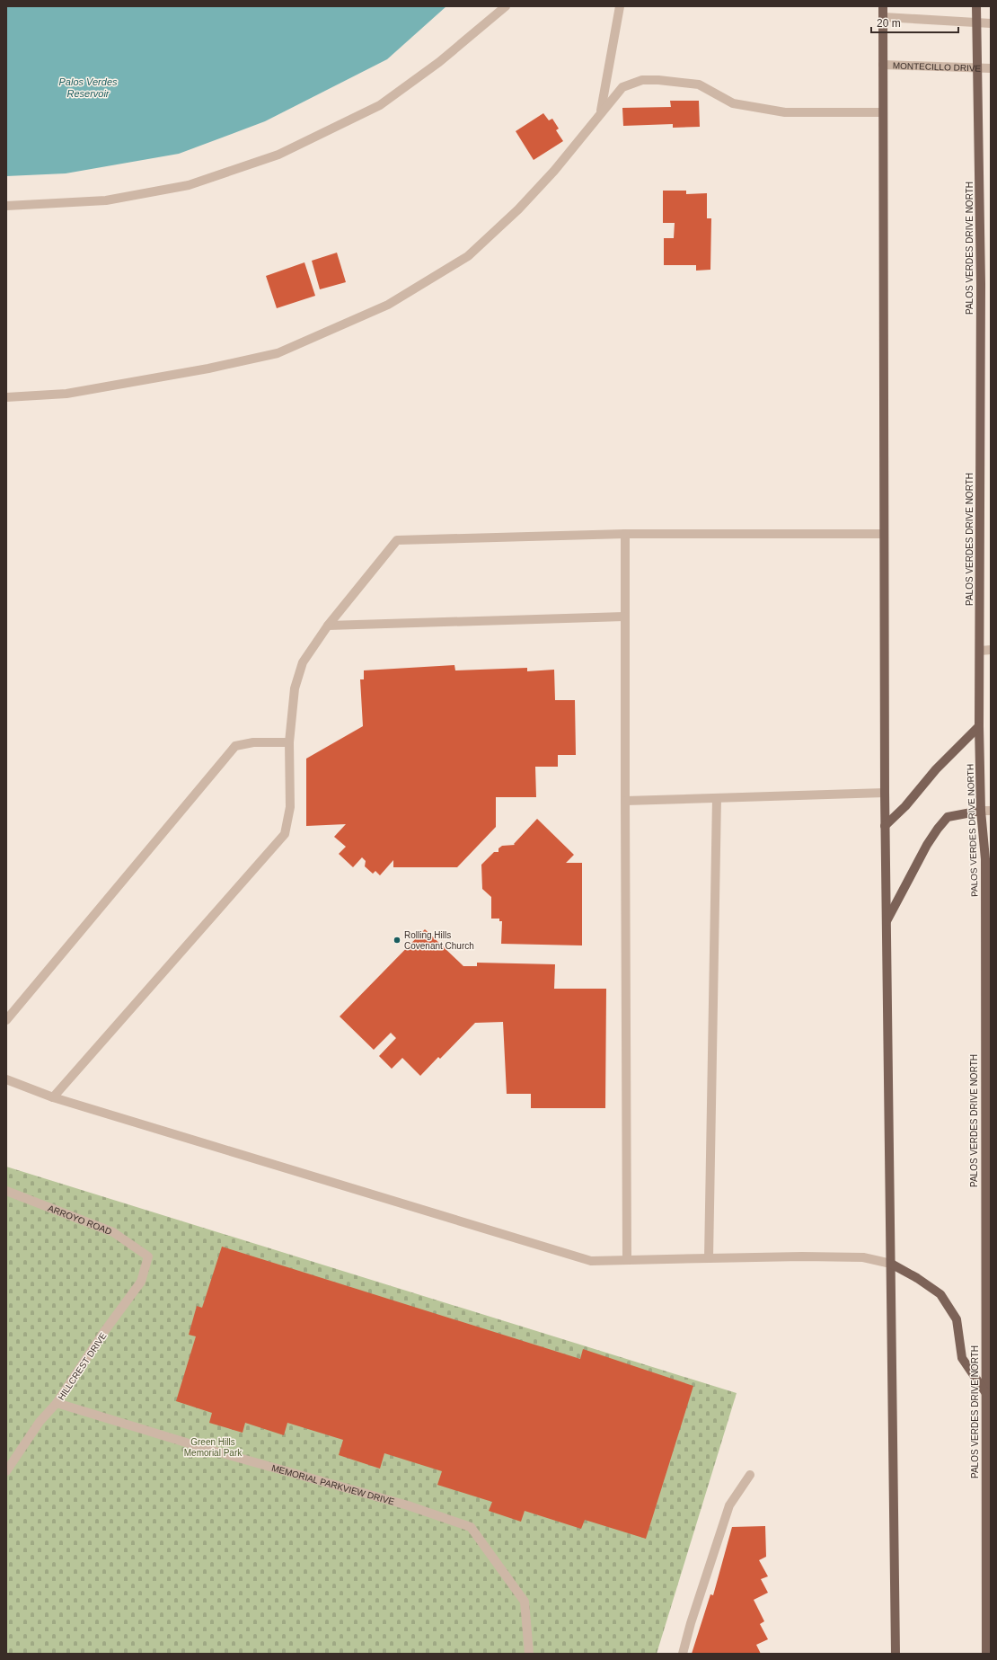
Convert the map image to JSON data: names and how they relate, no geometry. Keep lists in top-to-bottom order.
{
  "streets": {
    "main road": ["PALOS VERDES DRIVE NORTH"],
    "street": [
      "MONTECILLO DRIVE",
      "ARROYO ROAD",
      "HILLCREST DRIVE",
      "MEMORIAL PARKVIEW DRIVE"
    ]
  },
  "crossings": [
    ["MONTECILLO DRIVE", "PALOS VERDES DRIVE NORTH"],
    ["ARROYO ROAD", "HILLCREST DRIVE"],
    ["HILLCREST DRIVE", "MEMORIAL PARKVIEW DRIVE"]
  ],
  "water": ["Palos Verdes Reservoir"],
  "parks": ["Green Hills Memorial Park"],
  "places": ["Rolling Hills Covenant Church"],
  "scale_bar": "20 m"
}
